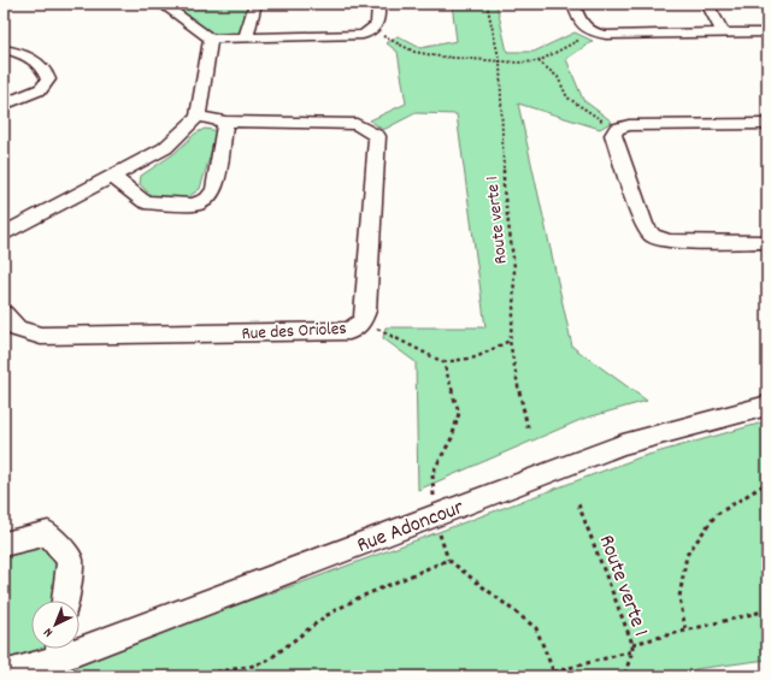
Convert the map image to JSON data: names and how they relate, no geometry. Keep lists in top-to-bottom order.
{
  "streets": {
    "street": ["Rue des Orioles", "Rue Adoncour"],
    "path": ["Route verte 1"]
  },
  "north": "bottom left"
}
